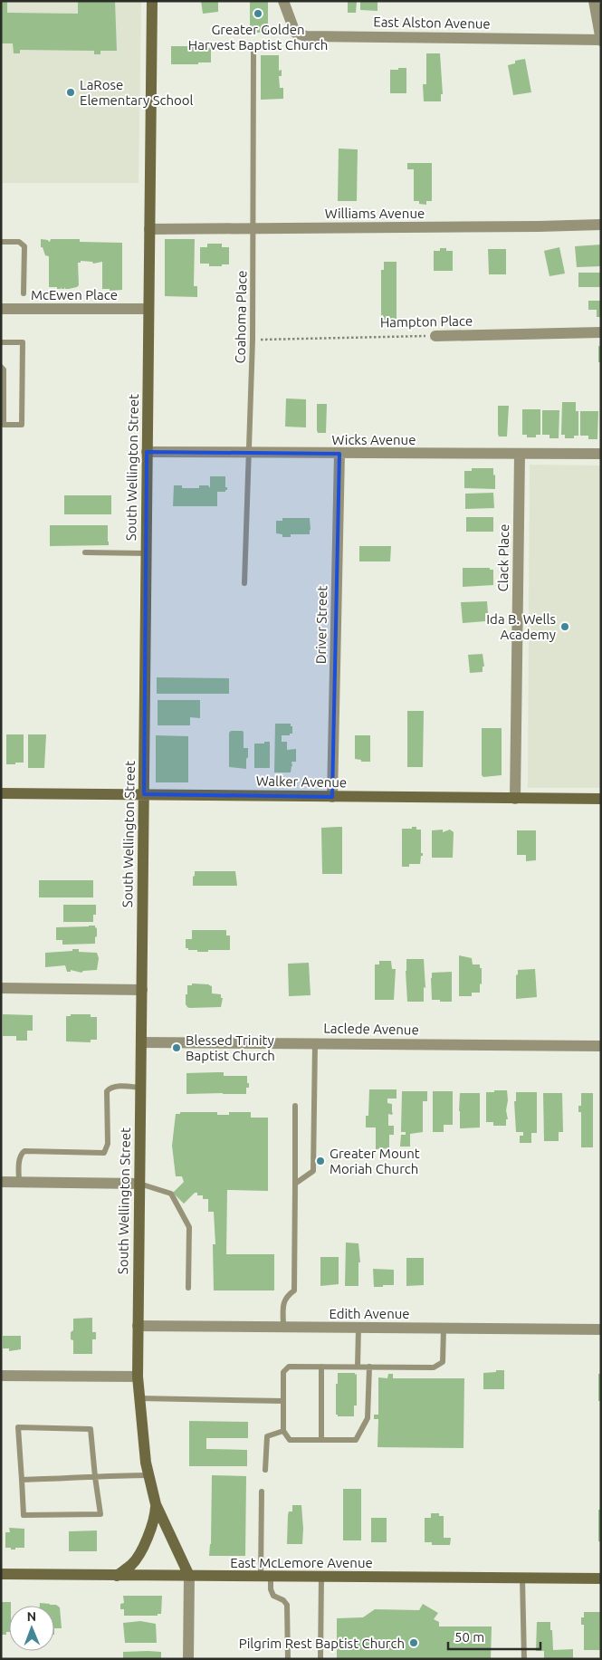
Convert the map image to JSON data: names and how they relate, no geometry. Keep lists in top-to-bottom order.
{
  "streets": {
    "street": [
      "East Alston Avenue",
      "Williams Avenue",
      "McEwen Place",
      "Hampton Place",
      "Wicks Avenue",
      "South Wellington Street",
      "Clack Place",
      "Driver Street",
      "Walker Avenue",
      "Laclede Avenue",
      "Edith Avenue",
      "East McLemore Avenue"
    ],
    "lane": ["Coahoma Place"]
  },
  "crossings": [
    ["Williams Avenue", "Coahoma Place"],
    ["Williams Avenue", "South Wellington Street"],
    ["McEwen Place", "South Wellington Street"],
    ["Coahoma Place", "Hampton Place"],
    ["Coahoma Place", "Wicks Avenue"],
    ["Wicks Avenue", "South Wellington Street"],
    ["Wicks Avenue", "Clack Place"],
    ["Wicks Avenue", "Driver Street"],
    ["South Wellington Street", "Walker Avenue"],
    ["South Wellington Street", "Laclede Avenue"],
    ["South Wellington Street", "Edith Avenue"],
    ["South Wellington Street", "East McLemore Avenue"],
    ["Clack Place", "Walker Avenue"],
    ["Driver Street", "Walker Avenue"]
  ],
  "places": [
    "Greater Golden Harvest Baptist Church",
    "LaRose Elementary School",
    "Ida B. Wells Academy",
    "Blessed Trinity Baptist Church",
    "Greater Mount Moriah Church",
    "Pilgrim Rest Baptist Church"
  ],
  "scale_bar": "50 m",
  "north": "top"
}
